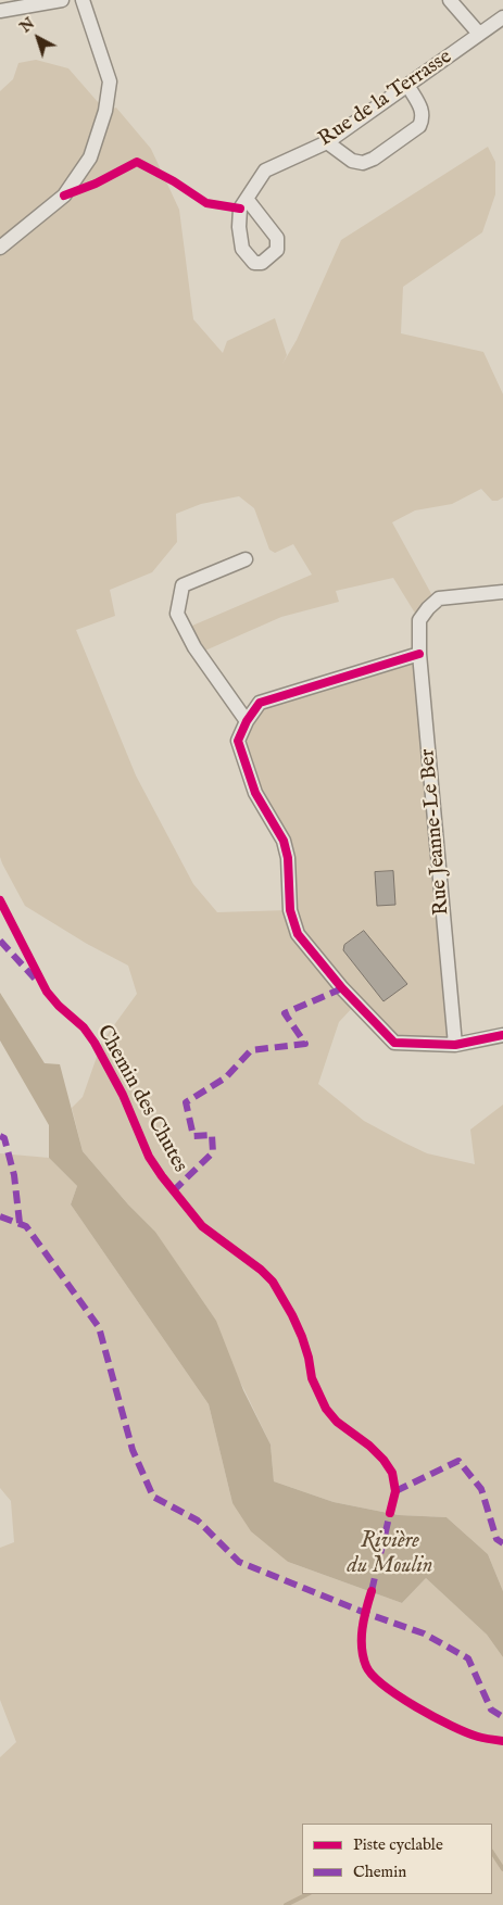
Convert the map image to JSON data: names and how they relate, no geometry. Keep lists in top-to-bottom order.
{
  "streets": {
    "street": ["Rue de la Terrasse", "Rue Jeanne-Le Ber"],
    "cycle path": ["Chemin des Chutes"]
  },
  "water": ["Rivière du Moulin"],
  "legend": ["Piste cyclable", "Chemin"],
  "north": "top left"
}
